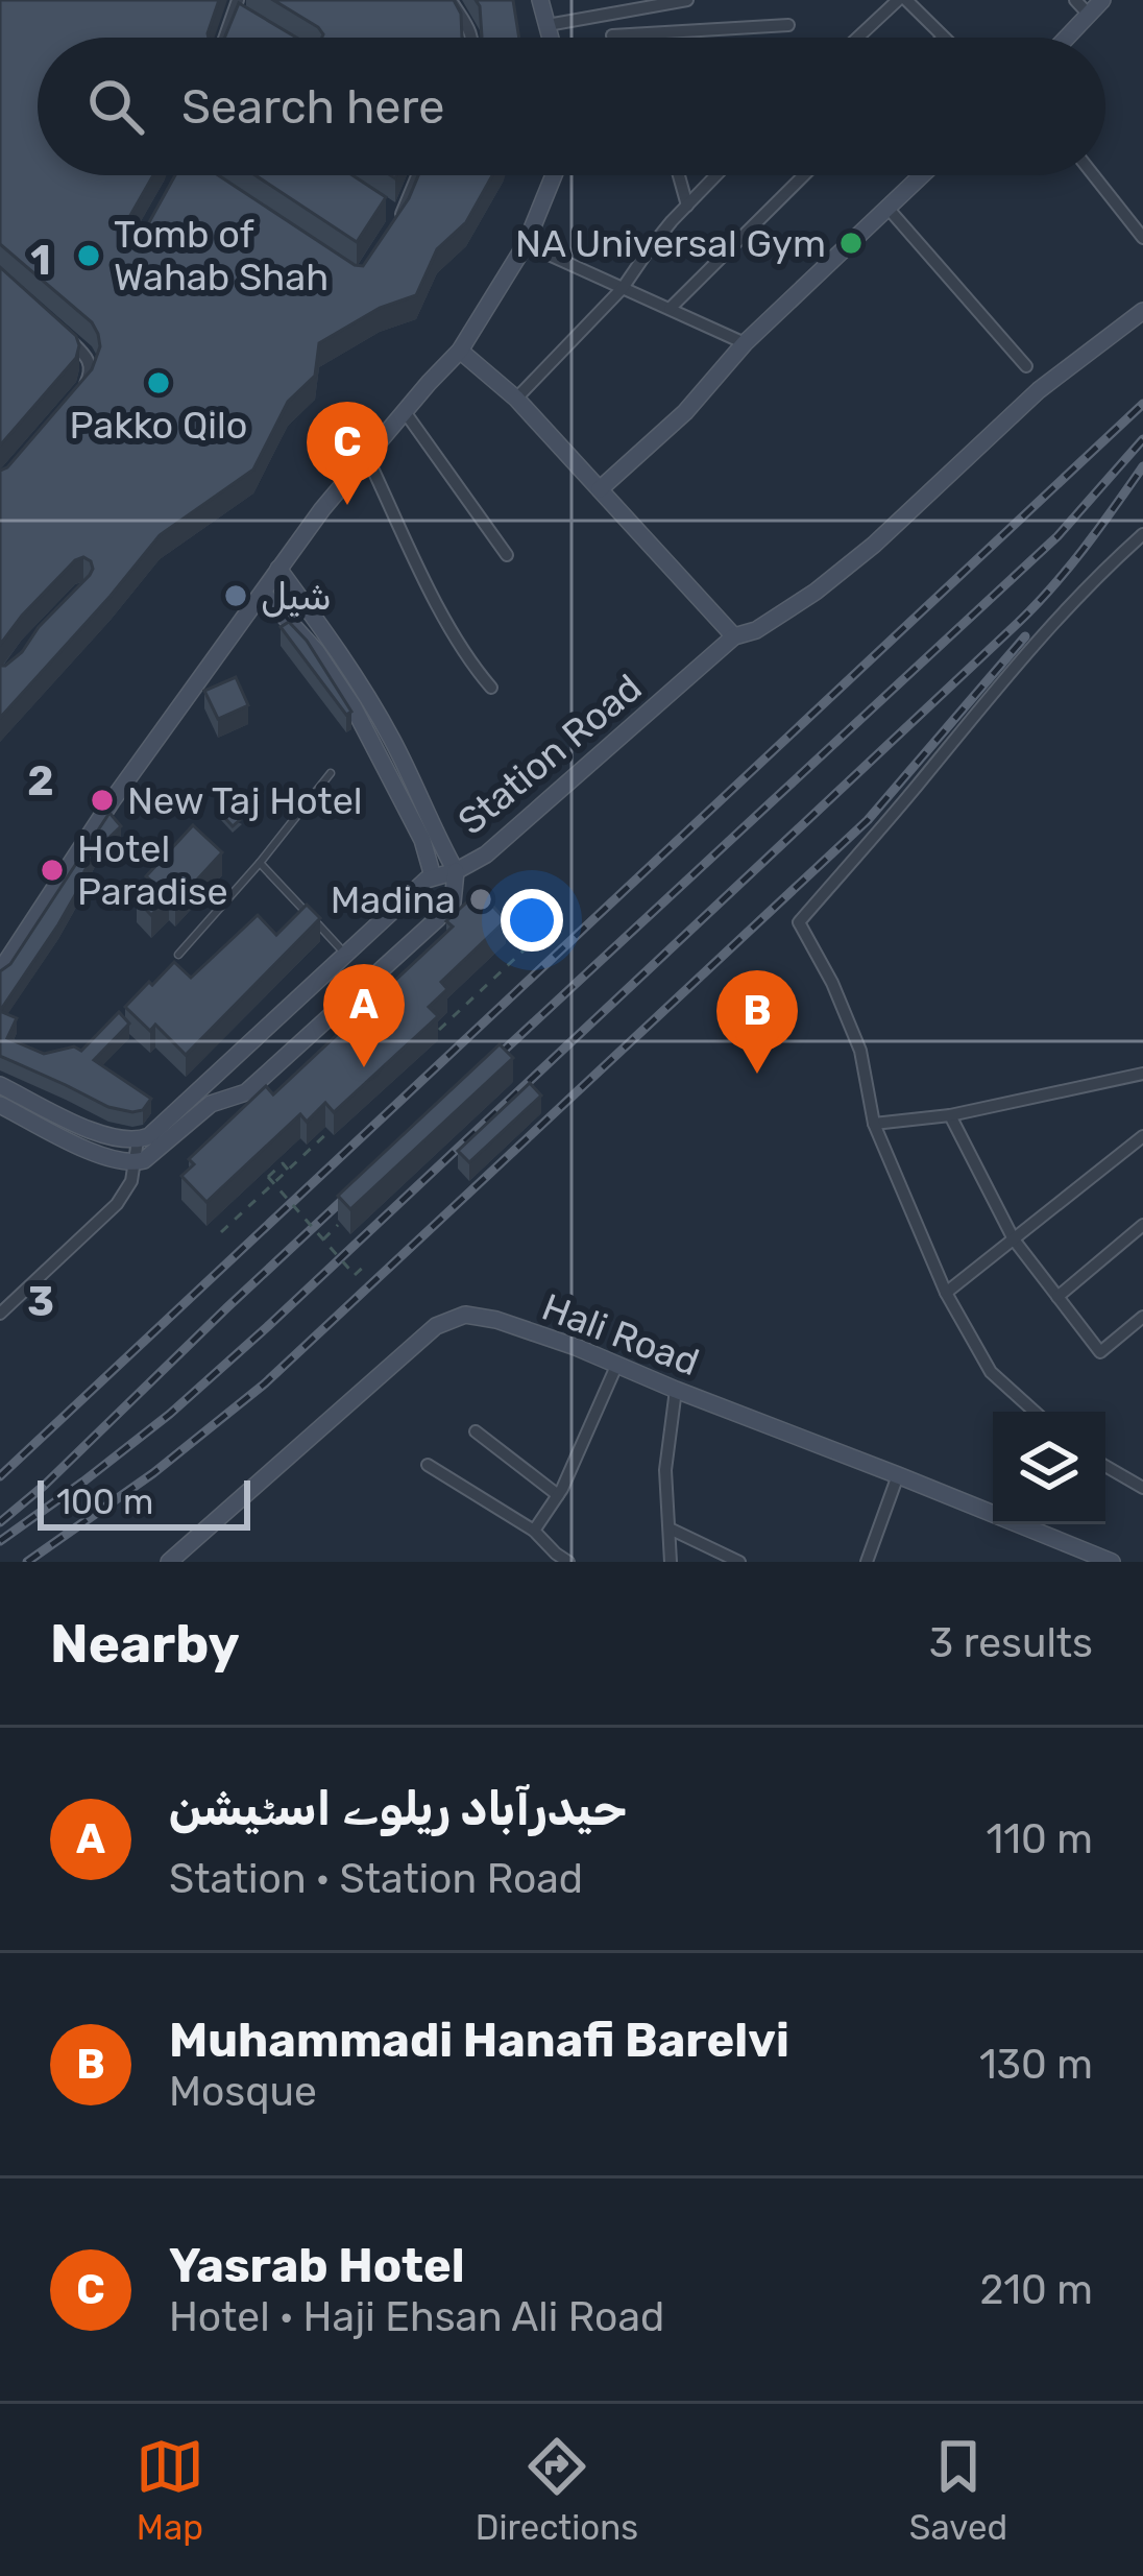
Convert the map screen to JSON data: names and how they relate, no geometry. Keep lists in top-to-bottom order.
{
  "streets": {
    "street": ["Station Road", "Hali Road"]
  },
  "places": [
    "NA Universal Gym",
    "Tomb of Wahab Shah",
    "Pakko Qilo",
    "شیل",
    "New Taj Hotel",
    "Hotel Paradise",
    "Madina"
  ],
  "scale_bar": "100 m",
  "page": {
    "search": "Search here",
    "pins": ["C", "A", "B"],
    "scale": "100 m",
    "heading": ["Nearby", "3 results"],
    "list": [
      {
        "mark": "A",
        "name": "حیدرآباد ریلوے اسٹیشن",
        "note": "Station · Station Road",
        "value": "110 m"
      },
      {
        "mark": "B",
        "name": "Muhammadi Hanafi Barelvi",
        "note": "Mosque",
        "value": "130 m"
      },
      {
        "mark": "C",
        "name": "Yasrab Hotel",
        "note": "Hotel · Haji Ehsan Ali Road",
        "value": "210 m"
      }
    ],
    "nav": ["Map", "Directions", "Saved"]
  },
  "grid": {
    "rows": ["1", "2", "3"]
  }
}
